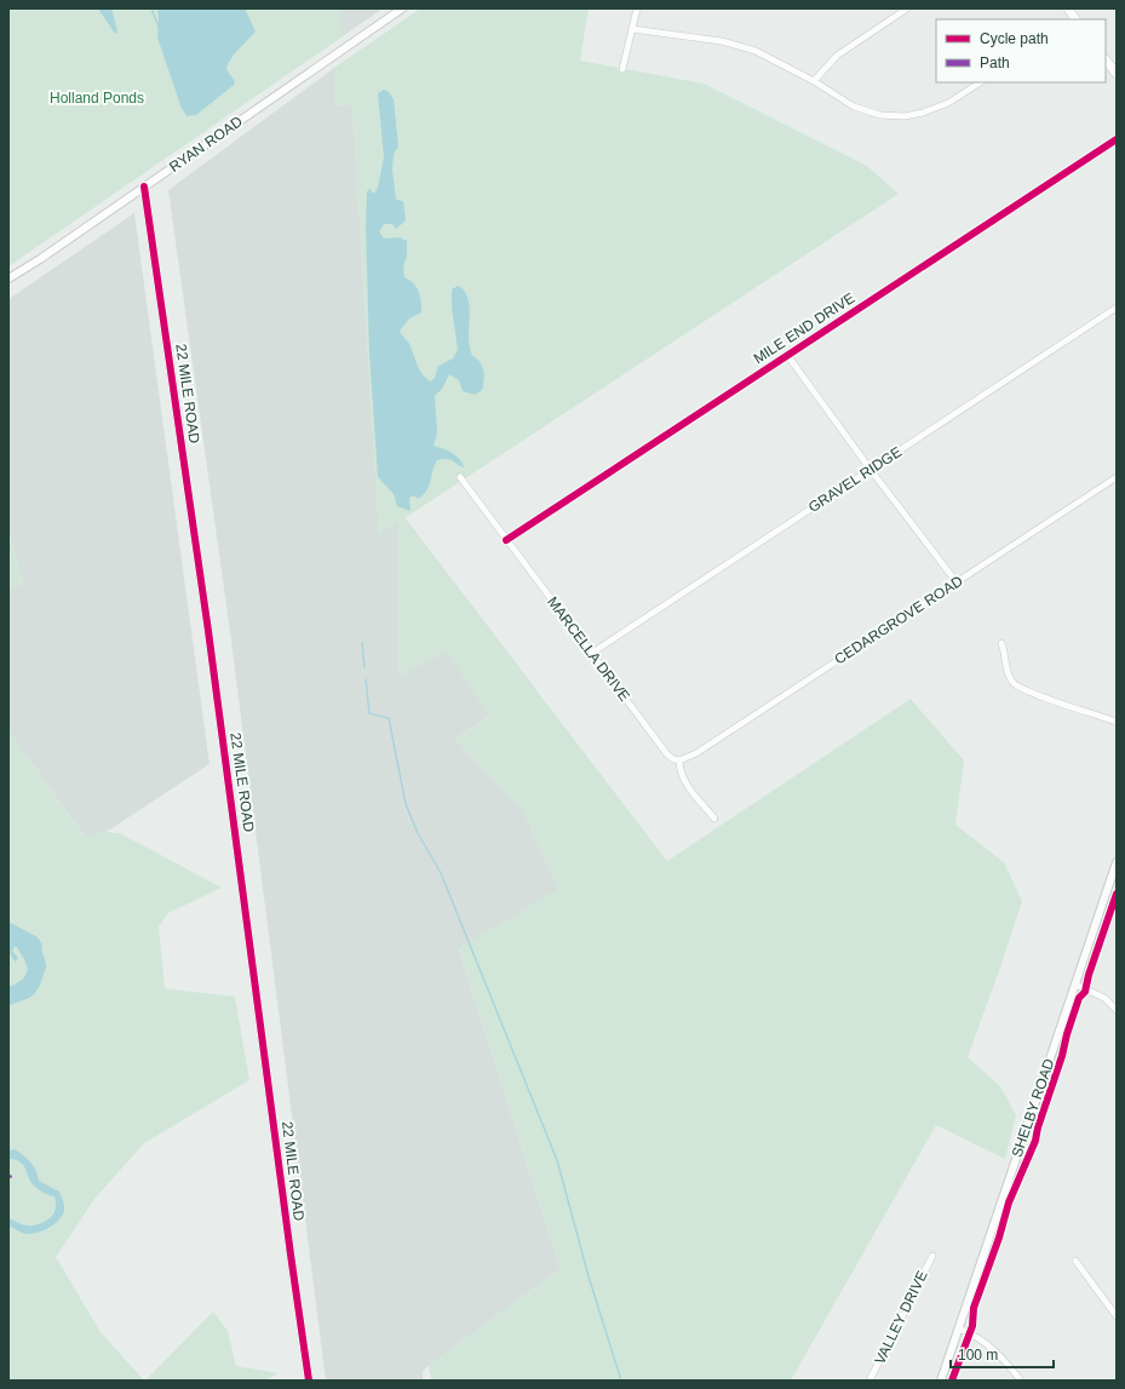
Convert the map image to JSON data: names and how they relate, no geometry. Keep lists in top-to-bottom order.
{
  "streets": {
    "street": [
      "RYAN ROAD",
      "MILE END DRIVE",
      "22 MILE ROAD",
      "GRAVEL RIDGE",
      "CEDARGROVE ROAD",
      "MARCELLA DRIVE",
      "SHELBY ROAD",
      "VALLEY DRIVE"
    ]
  },
  "crossings": [
    ["RYAN ROAD", "22 MILE ROAD"],
    ["MILE END DRIVE", "MARCELLA DRIVE"],
    ["GRAVEL RIDGE", "MARCELLA DRIVE"],
    ["CEDARGROVE ROAD", "MARCELLA DRIVE"]
  ],
  "parks": ["Holland Ponds"],
  "legend": ["Cycle path", "Path"],
  "scale_bar": "100 m"
}
